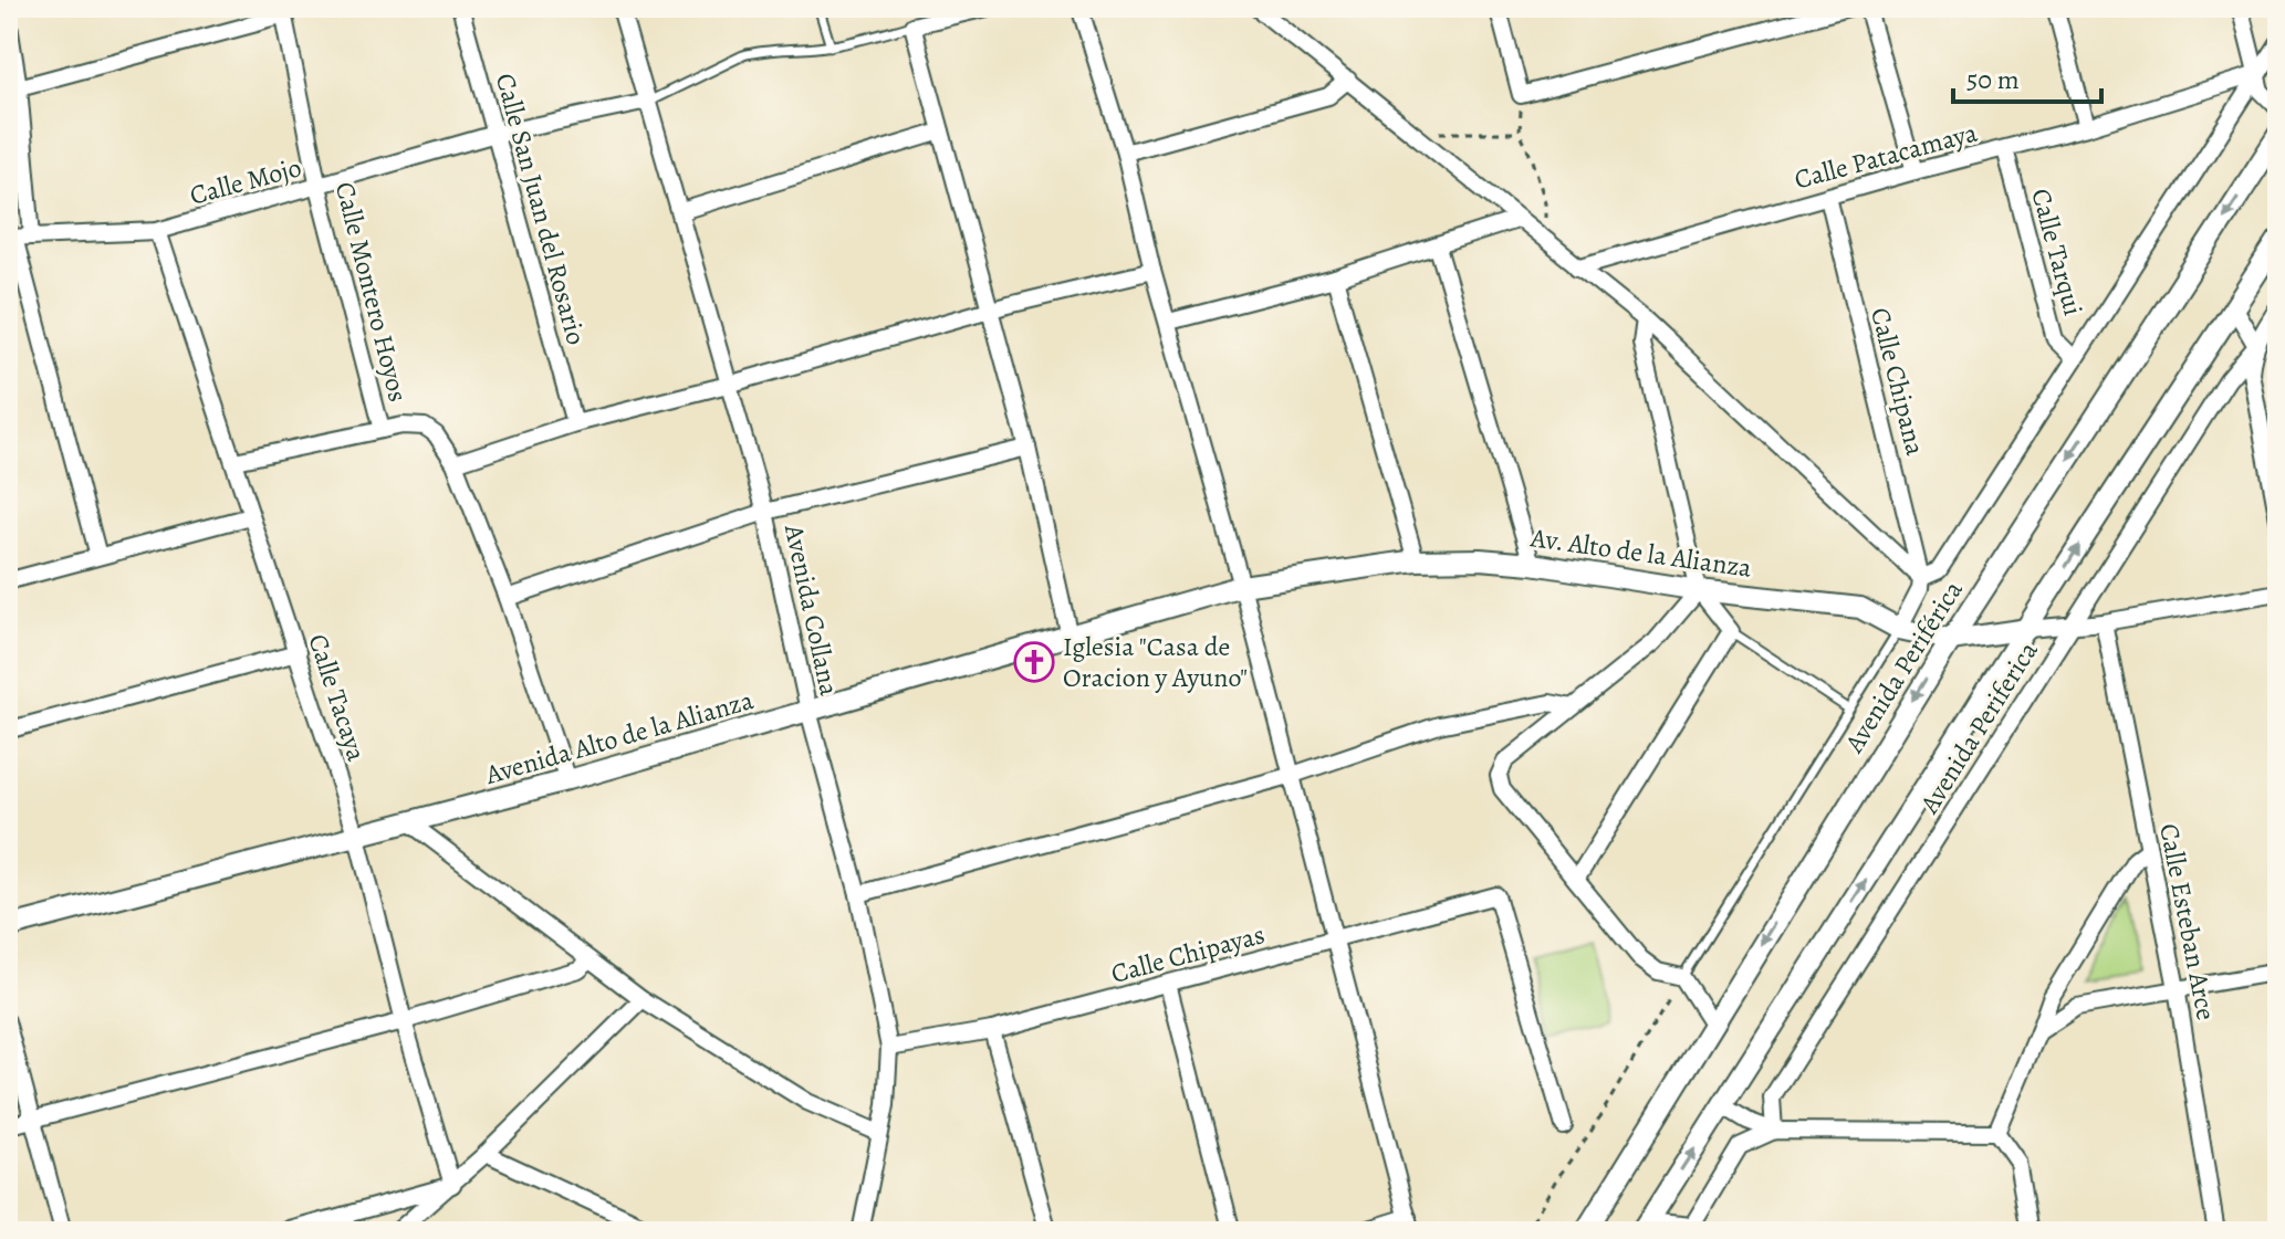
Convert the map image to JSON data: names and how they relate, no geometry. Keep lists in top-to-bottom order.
{
  "streets": {
    "street": [
      "Calle Patacamaya",
      "Calle Mojo",
      "Calle San Juan del Rosario",
      "Calle Tarqui",
      "Calle Montero Hoyos",
      "Calle Chipana",
      "Av. Alto de la Alianza",
      "Avenida Collana",
      "Avenida Periférica",
      "Calle Tacaya",
      "Avenida Periferica",
      "Avenida Alto de la Alianza",
      "Calle Esteban Arce",
      "Calle Chipayas"
    ]
  },
  "crossings": [
    ["Calle Patacamaya", "Calle Tarqui"],
    ["Calle Patacamaya", "Calle Chipana"],
    ["Calle Mojo", "Calle San Juan del Rosario"],
    ["Calle Mojo", "Calle Montero Hoyos"],
    ["Calle Mojo", "Avenida Collana"],
    ["Calle Mojo", "Calle Tacaya"],
    ["Calle Montero Hoyos", "Avenida Alto de la Alianza"],
    ["Av. Alto de la Alianza", "Avenida Periférica"],
    ["Av. Alto de la Alianza", "Avenida Alto de la Alianza"],
    ["Avenida Collana", "Avenida Alto de la Alianza"],
    ["Avenida Collana", "Calle Chipayas"],
    ["Calle Tacaya", "Avenida Alto de la Alianza"]
  ],
  "places": {
    "church": ["Iglesia \"Casa de Oracion y Ayuno\""]
  },
  "scale_bar": "50 m"
}
